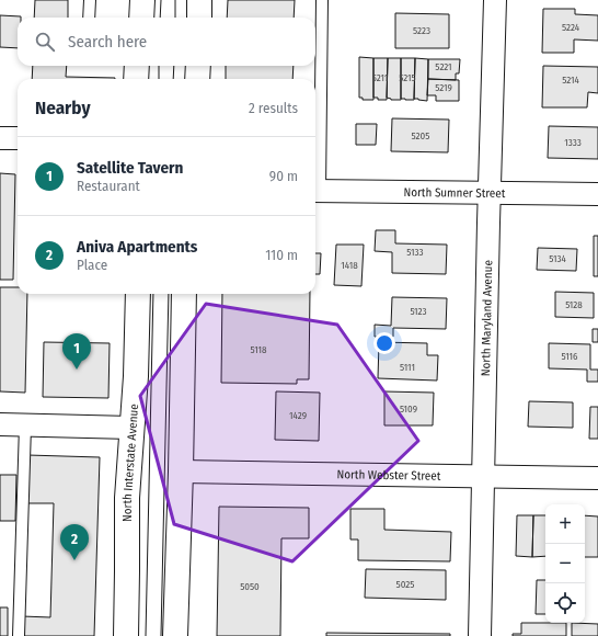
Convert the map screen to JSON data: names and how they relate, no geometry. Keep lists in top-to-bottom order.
{
  "streets": {
    "street": [
      "North Sumner Street",
      "North Maryland Avenue",
      "North Interstate Avenue",
      "North Webster Street"
    ]
  },
  "crossings": [
    ["North Sumner Street", "North Maryland Avenue"],
    ["North Maryland Avenue", "North Webster Street"]
  ],
  "house_numbers": [
    "5224",
    "5223",
    "5221",
    "5211",
    "5215",
    "5214",
    "5219",
    "5205",
    "1333",
    "5133",
    "5134",
    "1418",
    "5128",
    "5123",
    "5118",
    "5116",
    "5111",
    "5109",
    "1429",
    "5025",
    "5050"
  ],
  "page": {
    "search": "Search here",
    "heading": ["Nearby", "2 results"],
    "list": [
      {
        "mark": "1",
        "name": "Satellite Tavern",
        "note": "Restaurant",
        "value": "90 m"
      },
      {
        "mark": "2",
        "name": "Aniva Apartments",
        "note": "Place",
        "value": "110 m"
      }
    ],
    "pins": ["1", "2"],
    "map_buttons": ["+", "−"]
  }
}
